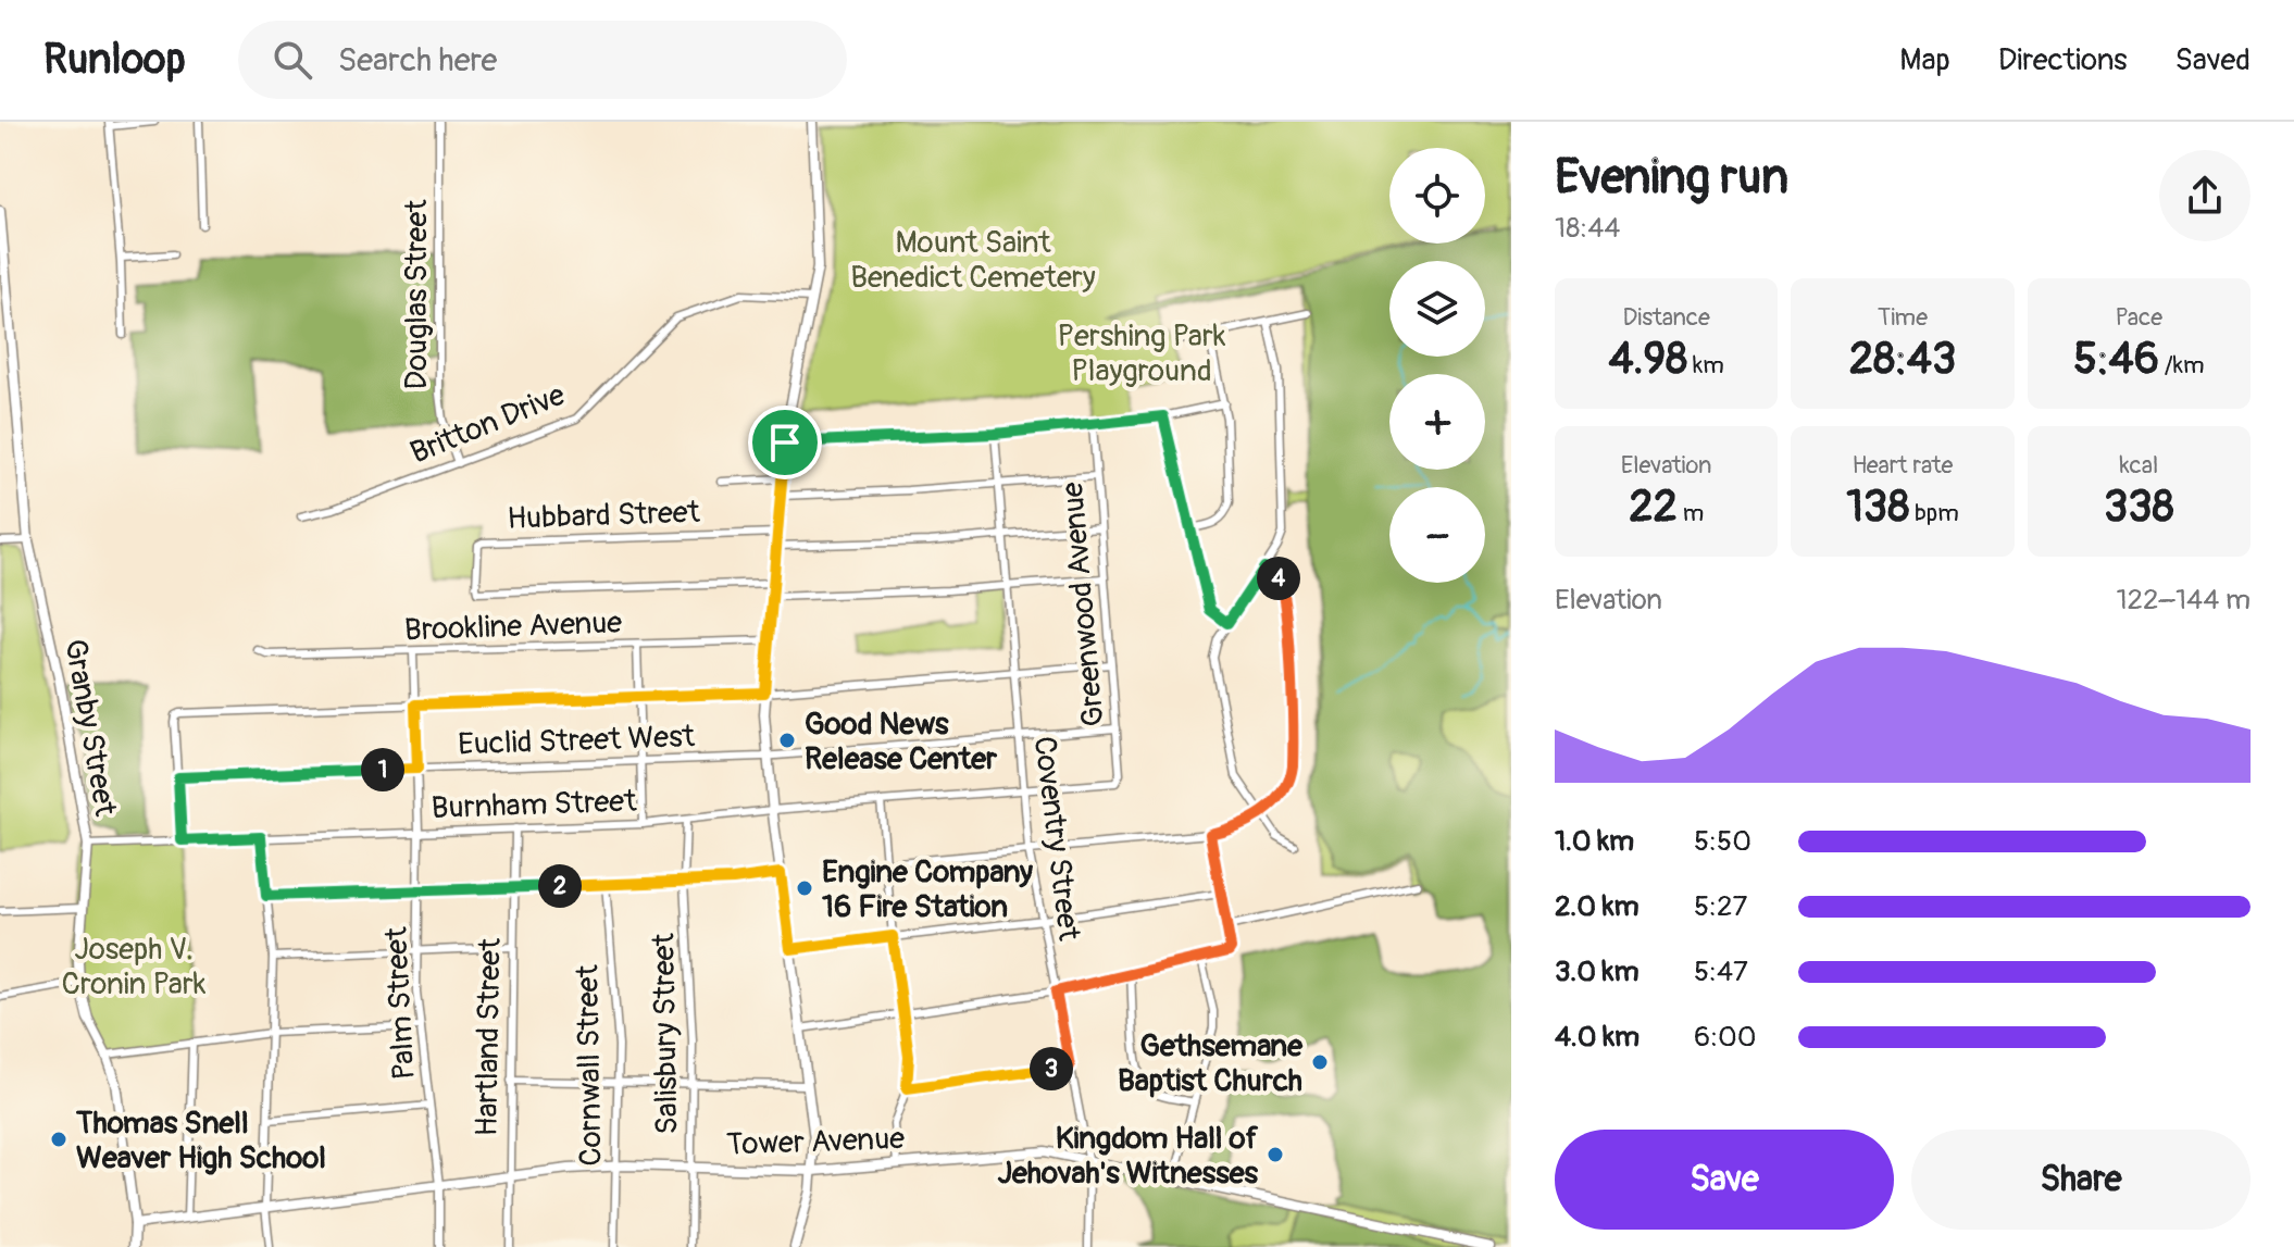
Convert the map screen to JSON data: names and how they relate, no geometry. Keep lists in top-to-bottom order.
{
  "streets": {
    "main road": ["Granby Street", "Tower Avenue"],
    "street": [
      "Douglas Street",
      "Britton Drive",
      "Hubbard Street",
      "Greenwood Avenue",
      "Brookline Avenue",
      "Euclid Street West",
      "Burnham Street",
      "Coventry Street",
      "Palm Street",
      "Salisbury Street",
      "Hartland Street",
      "Cornwall Street"
    ]
  },
  "crossings": [
    ["Douglas Street", "Britton Drive"],
    ["Greenwood Avenue", "Euclid Street West"],
    ["Greenwood Avenue", "Burnham Street"],
    ["Brookline Avenue", "Palm Street"],
    ["Granby Street", "Burnham Street"],
    ["Granby Street", "Tower Avenue"],
    ["Euclid Street West", "Coventry Street"],
    ["Euclid Street West", "Palm Street"],
    ["Burnham Street", "Coventry Street"],
    ["Burnham Street", "Palm Street"],
    ["Burnham Street", "Salisbury Street"],
    ["Burnham Street", "Hartland Street"],
    ["Coventry Street", "Tower Avenue"],
    ["Palm Street", "Tower Avenue"],
    ["Salisbury Street", "Tower Avenue"],
    ["Hartland Street", "Tower Avenue"],
    ["Cornwall Street", "Tower Avenue"]
  ],
  "parks": ["Mount Saint Benedict Cemetery", "Pershing Park Playground", "Joseph V. Cronin Park"],
  "places": [
    "Good News Release Center",
    "Engine Company 16 Fire Station",
    "Gethsemane Baptist Church",
    "Thomas Snell Weaver High School",
    "Kingdom Hall of Jehovah's Witnesses"
  ],
  "page": {
    "header": "Runloop",
    "search": "Search here",
    "nav": ["Map", "Directions", "Saved"],
    "heading": ["Evening run", "18:44"],
    "map_buttons": ["+", "−"],
    "stats": [
      ["Distance", "4.98 km"],
      ["Time", "28:43"],
      ["Pace", "5:46 /km"],
      ["Elevation", "22 m"],
      ["Heart rate", "138 bpm"],
      ["kcal", "338"]
    ],
    "pins": [
      "4",
      "1",
      "2",
      "3"
    ],
    "chart": ["Elevation", "122–144 m"],
    "list": [
      {
        "name": "1.0 km",
        "note": "5:50"
      },
      {
        "name": "2.0 km",
        "note": "5:27"
      },
      {
        "name": "3.0 km",
        "note": "5:47"
      },
      {
        "name": "4.0 km",
        "note": "6:00"
      }
    ],
    "buttons": ["Save", "Share"]
  }
}
